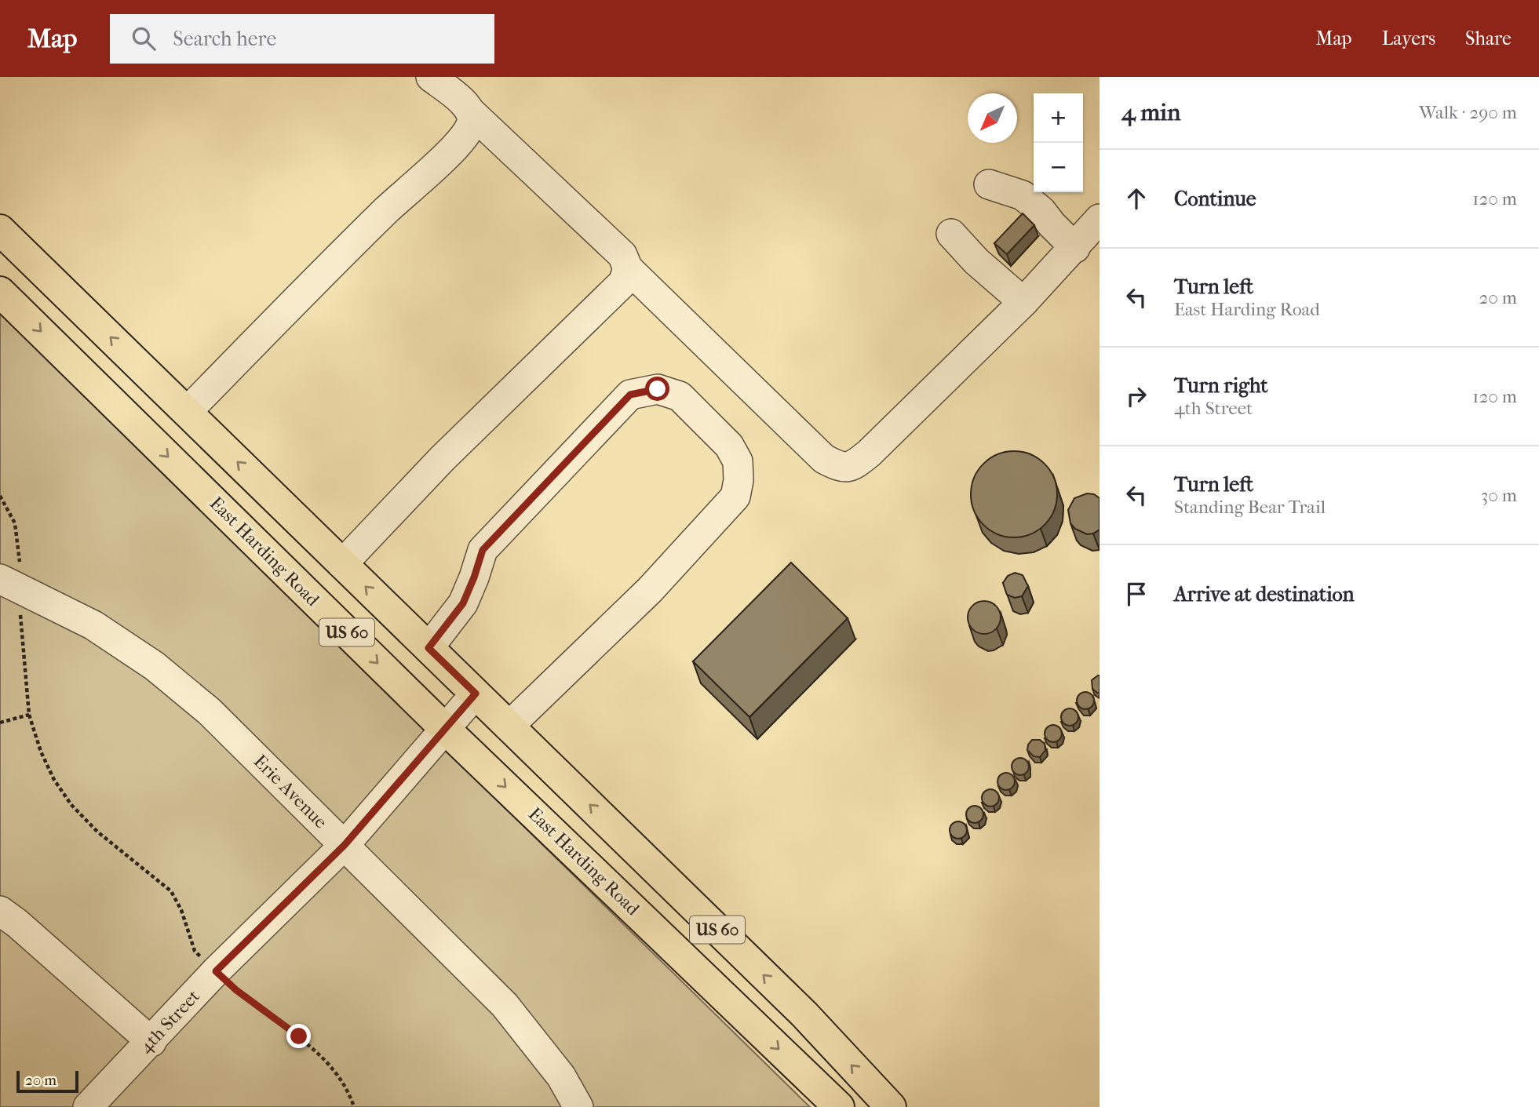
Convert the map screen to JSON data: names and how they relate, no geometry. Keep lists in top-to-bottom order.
{
  "streets": {
    "main road": ["East Harding Road", "US 60"],
    "street": ["Erie Avenue", "4th Street"]
  },
  "crossings": [
    ["East Harding Road", "4th Street"],
    ["US 60", "4th Street"],
    ["Erie Avenue", "4th Street"]
  ],
  "scale_bar": "20 m",
  "north": "bottom left",
  "page": {
    "header": "Map",
    "search": "Search here",
    "nav": ["Map", "Layers", "Share"],
    "heading": ["4 min", "Walk · 290 m"],
    "map_buttons": ["+", "−"],
    "list": [
      ["Continue", "120 m"],
      ["Turn left", "East Harding Road", "20 m"],
      ["Turn right", "4th Street", "120 m"],
      ["Turn left", "Standing Bear Trail", "30 m"],
      "Arrive at destination"
    ],
    "scale": "20 m"
  }
}
